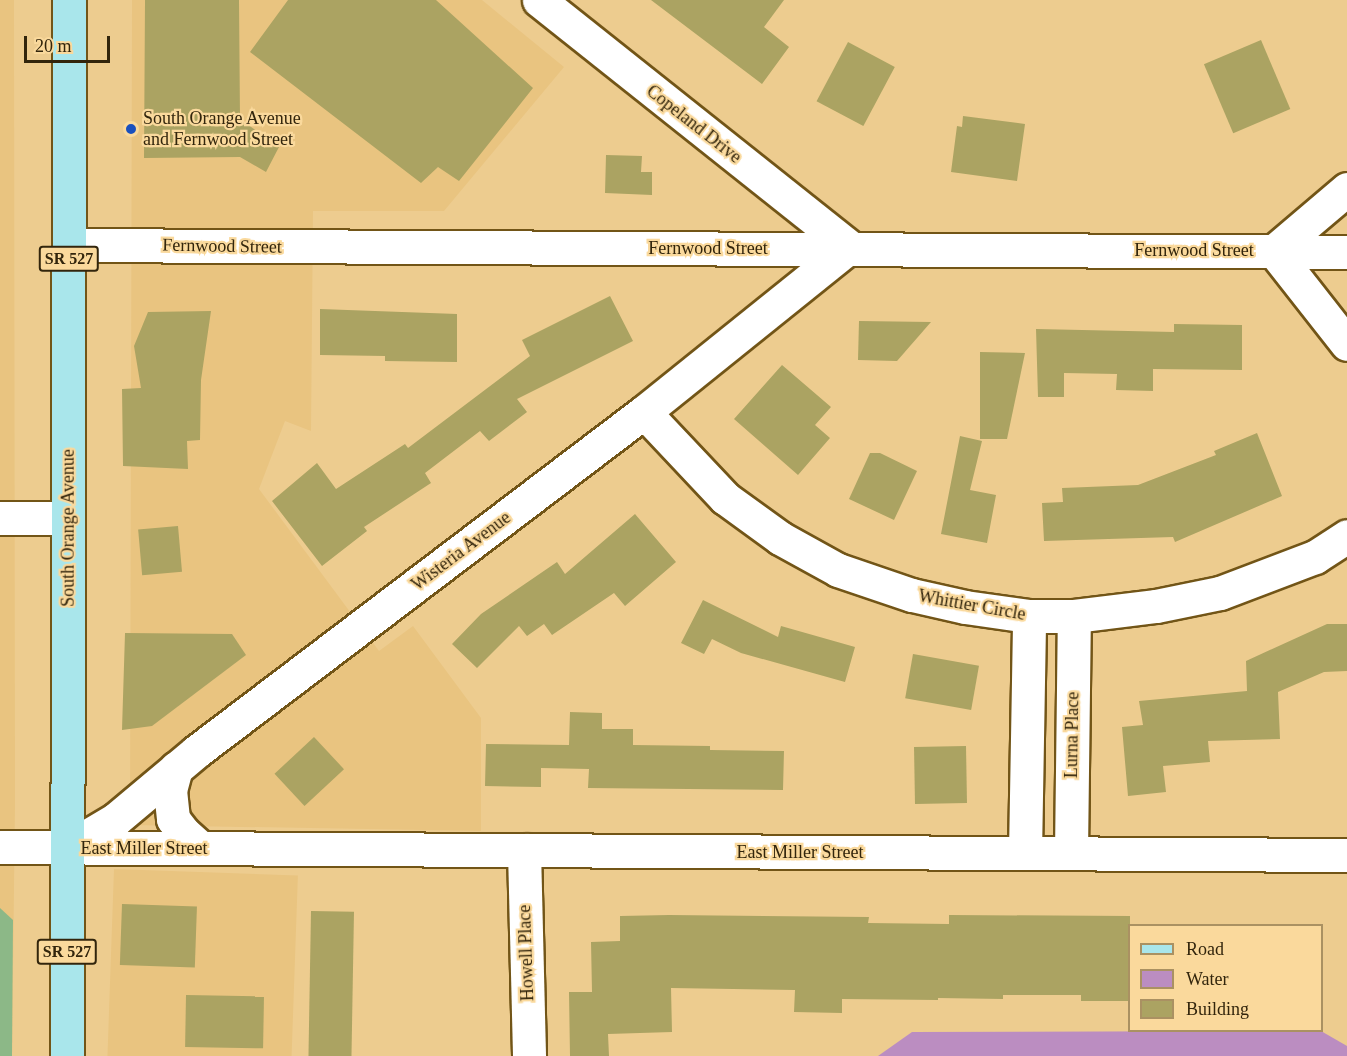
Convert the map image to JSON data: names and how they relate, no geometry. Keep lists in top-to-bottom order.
{
  "streets": {
    "main road": ["SR 527", "South Orange Avenue"],
    "street": [
      "Copeland Drive",
      "Fernwood Street",
      "Wisteria Avenue",
      "Whittier Circle",
      "Lurna Place",
      "East Miller Street",
      "Howell Place"
    ]
  },
  "crossings": [
    ["Copeland Drive", "Fernwood Street"],
    ["Copeland Drive", "Wisteria Avenue"],
    ["Fernwood Street", "South Orange Avenue"],
    ["Fernwood Street", "Wisteria Avenue"],
    ["South Orange Avenue", "Wisteria Avenue"],
    ["South Orange Avenue", "East Miller Street"],
    ["Wisteria Avenue", "Whittier Circle"],
    ["Wisteria Avenue", "East Miller Street"],
    ["Whittier Circle", "Lurna Place"],
    ["Lurna Place", "East Miller Street"],
    ["East Miller Street", "Howell Place"]
  ],
  "places": ["South Orange Avenue and Fernwood Street"],
  "legend": ["Road", "Water", "Building"],
  "scale_bar": "20 m"
}
